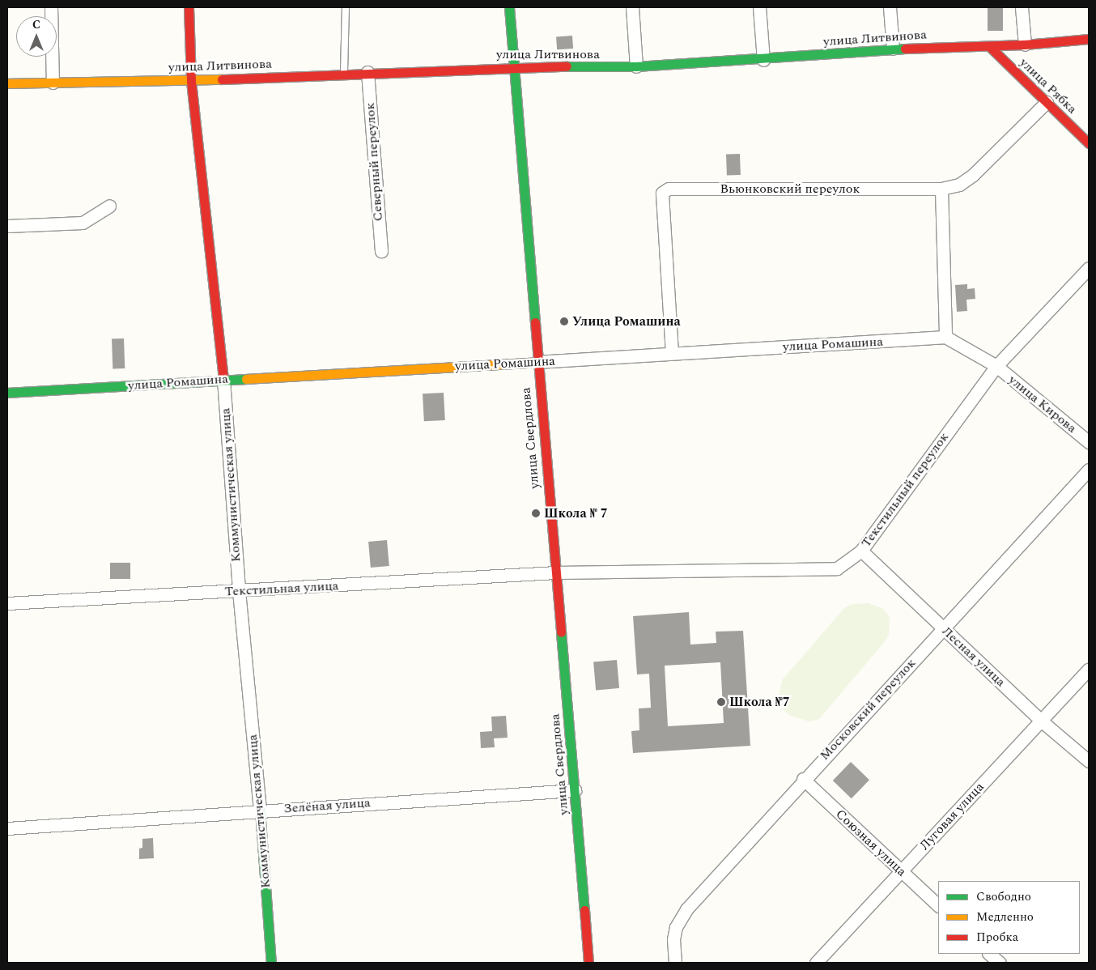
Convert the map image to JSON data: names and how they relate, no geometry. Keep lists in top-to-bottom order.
{
  "streets": {
    "main road": [
      "улица Литвинова",
      "улица Рябка",
      "улица Ромашина",
      "улица Свердлова",
      "Коммунистическая улица"
    ],
    "street": [
      "Северный переулок",
      "Вьюнковский переулок",
      "улица Кирова",
      "Текстильный переулок",
      "Текстильная улица",
      "Лесная улица",
      "Московский переулок",
      "Зелёная улица",
      "Луговая улица",
      "Союзная улица"
    ]
  },
  "crossings": [
    ["улица Литвинова", "улица Рябка"],
    ["улица Литвинова", "Северный переулок"],
    ["улица Литвинова", "улица Свердлова"],
    ["улица Литвинова", "Коммунистическая улица"],
    ["улица Рябка", "Вьюнковский переулок"],
    ["Вьюнковский переулок", "улица Ромашина"],
    ["улица Ромашина", "улица Свердлова"],
    ["улица Ромашина", "Коммунистическая улица"],
    ["улица Кирова", "Текстильный переулок"],
    ["улица Свердлова", "Текстильный переулок"],
    ["улица Свердлова", "Текстильная улица"],
    ["улица Свердлова", "Зелёная улица"],
    ["Коммунистическая улица", "Текстильная улица"],
    ["Коммунистическая улица", "Зелёная улица"],
    ["Текстильный переулок", "Текстильная улица"],
    ["Текстильный переулок", "Лесная улица"],
    ["Лесная улица", "Московский переулок"],
    ["Лесная улица", "Луговая улица"],
    ["Московский переулок", "Союзная улица"],
    ["Луговая улица", "Союзная улица"]
  ],
  "places": ["Улица Ромашина", "Школа № 7", "Школа №7"],
  "legend": ["Свободно", "Медленно", "Пробка"],
  "north": "top"
}
